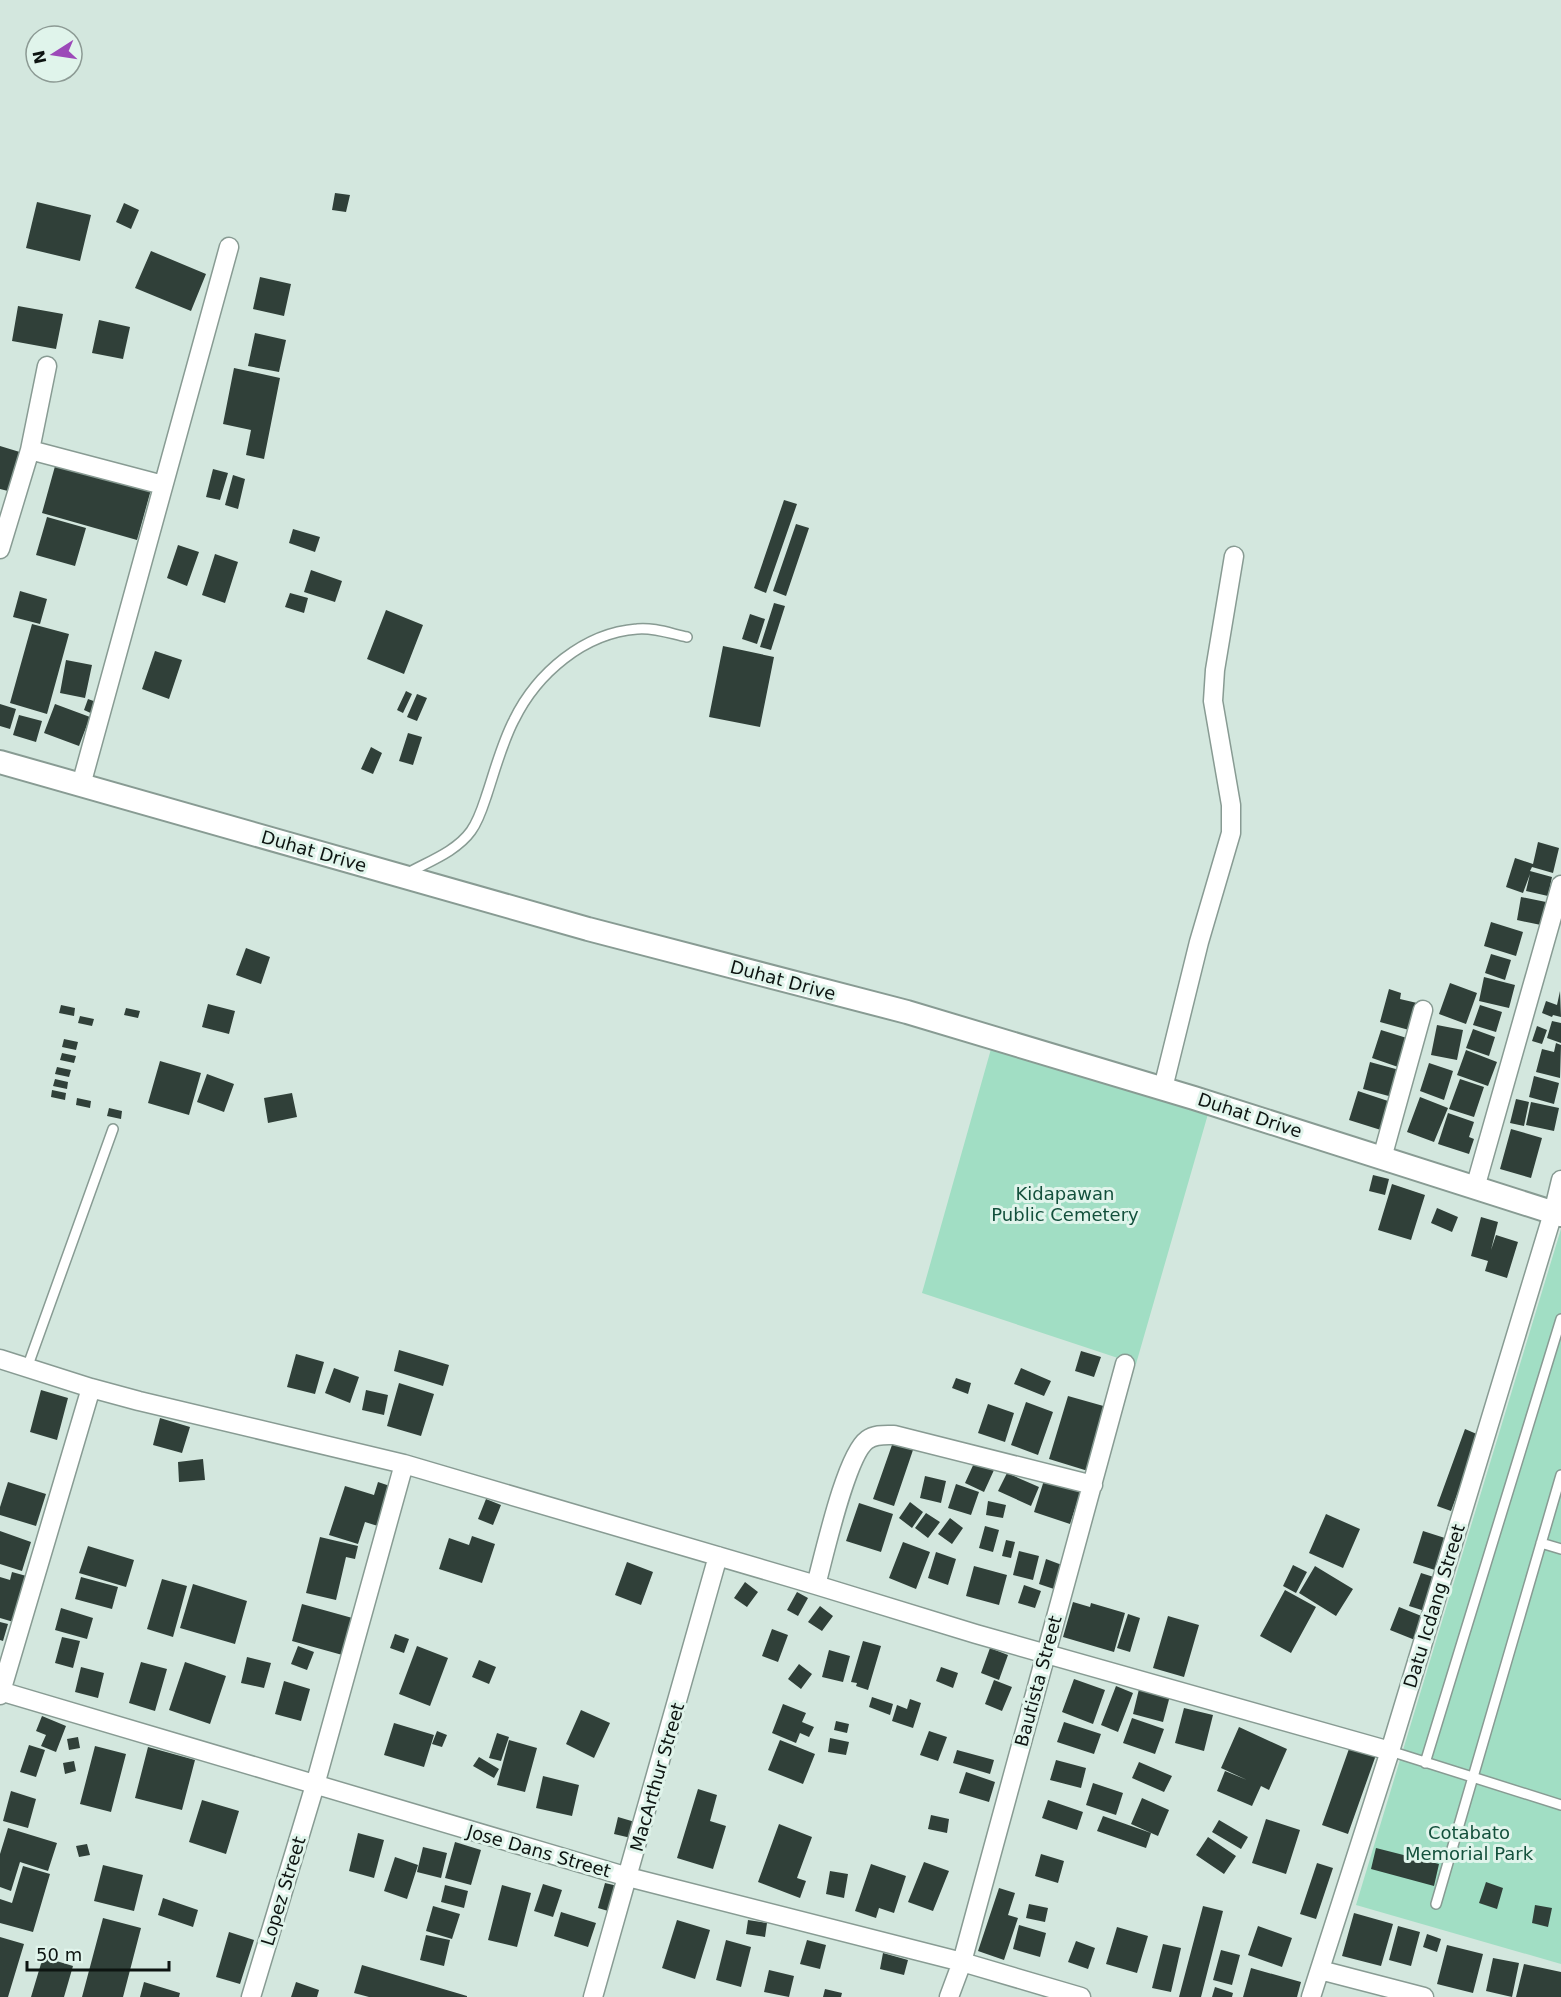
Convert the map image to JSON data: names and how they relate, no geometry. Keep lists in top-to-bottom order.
{
  "streets": {
    "street": [
      "Duhat Drive",
      "Datu Icdang Street",
      "Bautista Street",
      "MacArthur Street",
      "Jose Dans Street",
      "Lopez Street"
    ]
  },
  "crossings": [
    ["Duhat Drive", "Datu Icdang Street"],
    ["Bautista Street", "Jose Dans Street"],
    ["MacArthur Street", "Jose Dans Street"],
    ["Jose Dans Street", "Lopez Street"]
  ],
  "parks": ["Kidapawan Public Cemetery", "Cotabato Memorial Park"],
  "scale_bar": "50 m",
  "north": "left"
}
